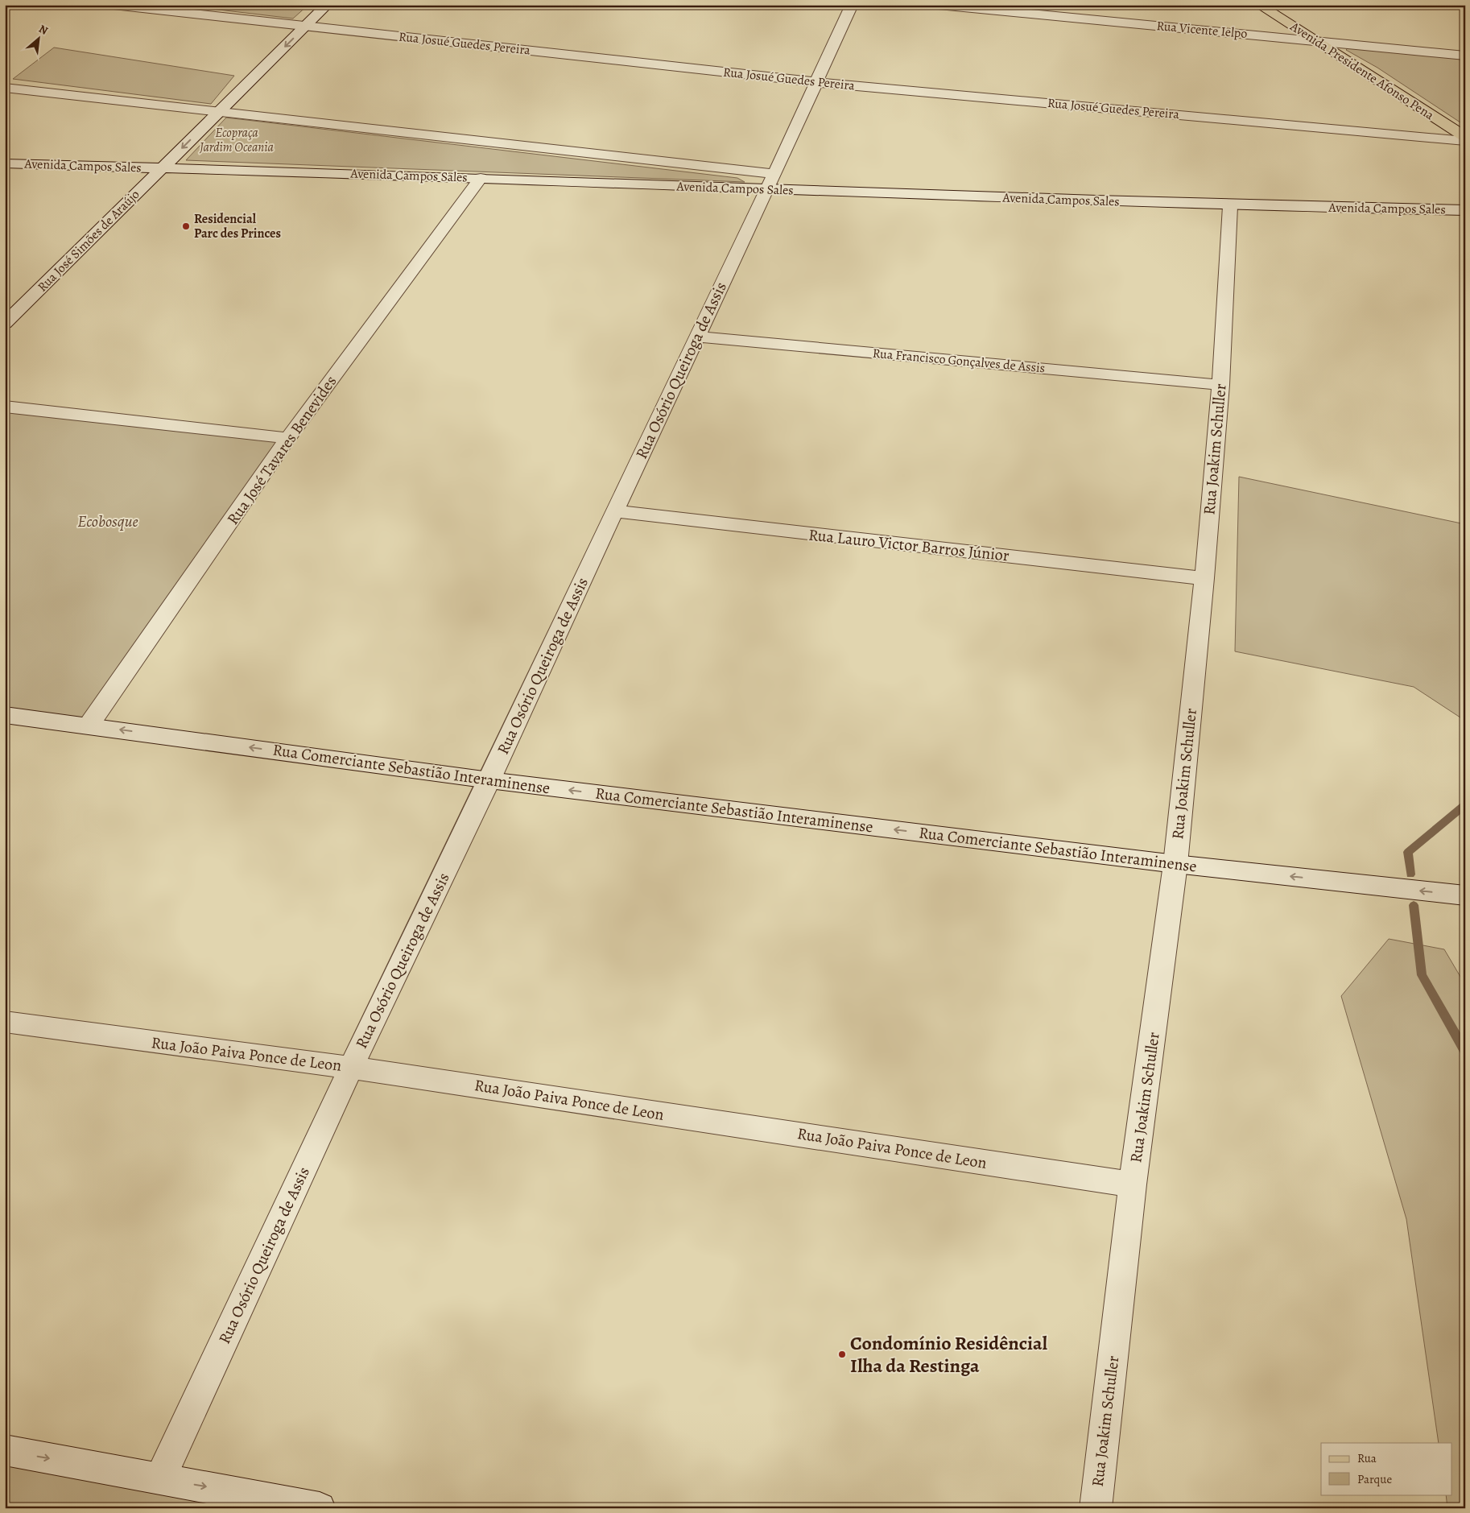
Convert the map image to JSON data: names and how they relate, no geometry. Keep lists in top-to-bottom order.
{
  "streets": {
    "main road": ["Avenida Presidente Afonso Pena"],
    "street": [
      "Rua Vicente Ielpo",
      "Rua Josué Guedes Pereira",
      "Avenida Campos Sales",
      "Rua José Simões de Araújo",
      "Rua Francisco Gonçalves de Assis",
      "Rua Osório Queiroga de Assis",
      "Rua Joakim Schuller",
      "Rua José Tavares Benevides",
      "Rua Lauro Victor Barros Júnior",
      "Rua Comerciante Sebastião Interaminense",
      "Rua João Paiva Ponce de Leon"
    ]
  },
  "crossings": [
    ["Rua Vicente Ielpo", "Avenida Presidente Afonso Pena"],
    ["Rua Josué Guedes Pereira", "Rua José Simões de Araújo"],
    ["Rua Josué Guedes Pereira", "Rua Osório Queiroga de Assis"],
    ["Avenida Campos Sales", "Rua José Simões de Araújo"],
    ["Avenida Campos Sales", "Rua Osório Queiroga de Assis"],
    ["Avenida Campos Sales", "Rua Joakim Schuller"],
    ["Avenida Campos Sales", "Rua José Tavares Benevides"],
    ["Rua Francisco Gonçalves de Assis", "Rua Osório Queiroga de Assis"],
    ["Rua Francisco Gonçalves de Assis", "Rua Joakim Schuller"],
    ["Rua Osório Queiroga de Assis", "Rua Lauro Victor Barros Júnior"],
    ["Rua Osório Queiroga de Assis", "Rua Comerciante Sebastião Interaminense"],
    ["Rua Osório Queiroga de Assis", "Rua João Paiva Ponce de Leon"],
    ["Rua Joakim Schuller", "Rua Lauro Victor Barros Júnior"],
    ["Rua Joakim Schuller", "Rua Comerciante Sebastião Interaminense"],
    ["Rua Joakim Schuller", "Rua João Paiva Ponce de Leon"],
    ["Rua José Tavares Benevides", "Rua Comerciante Sebastião Interaminense"]
  ],
  "one_way": ["Rua José Simões de Araújo", "Rua Comerciante Sebastião Interaminense"],
  "parks": ["Ecopraça Jardim Oceania", "Ecobosque"],
  "places": ["Residencial Parc des Princes", "Condomínio Residêncial Ilha da Restinga"],
  "legend": ["Rua", "Parque"],
  "north": "top right"
}
